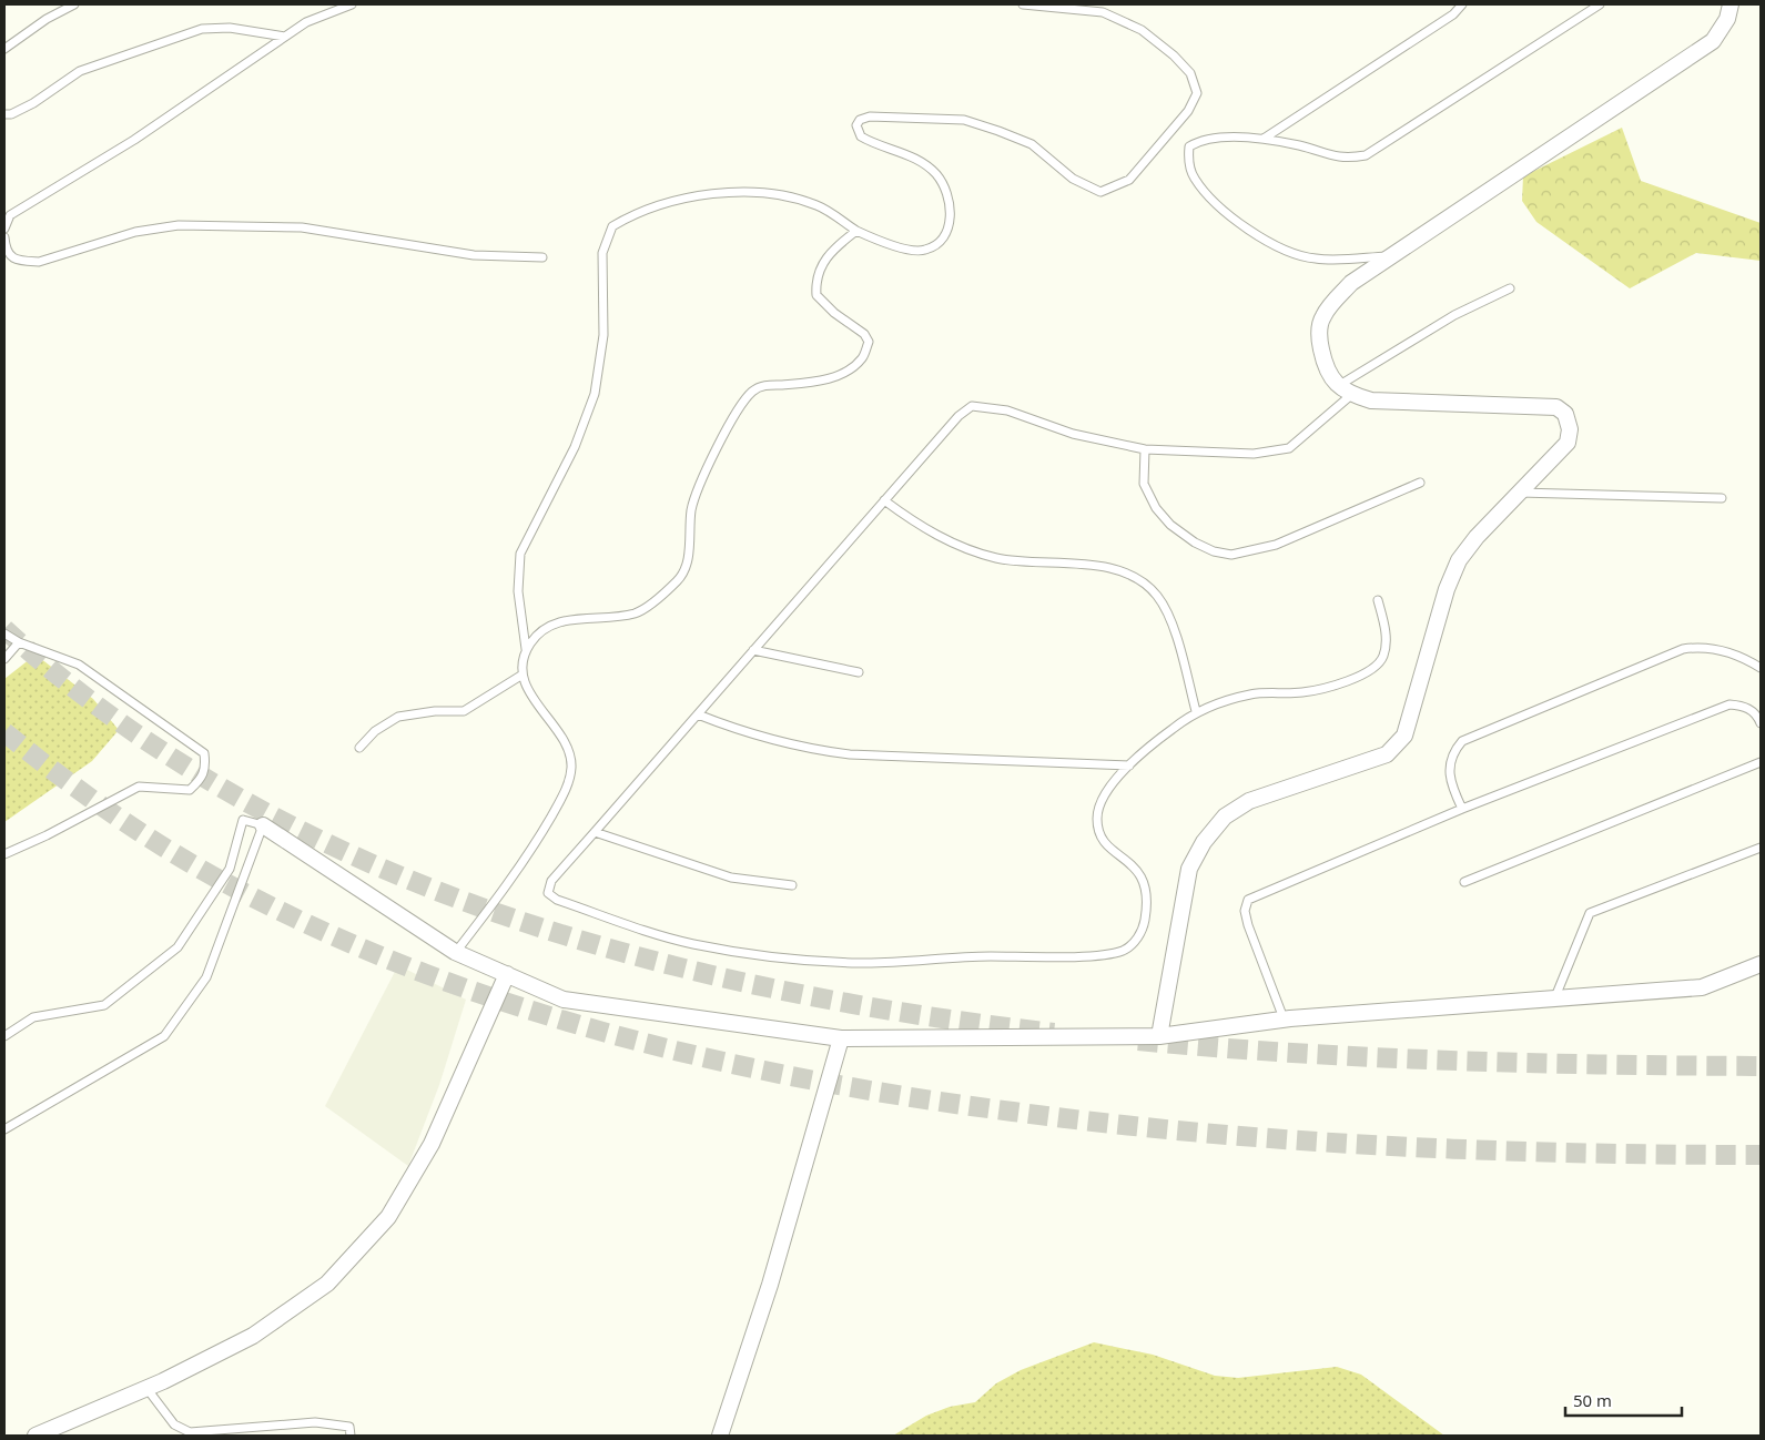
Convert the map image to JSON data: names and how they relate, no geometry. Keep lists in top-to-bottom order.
{
  "scale_bar": "50 m"
}
